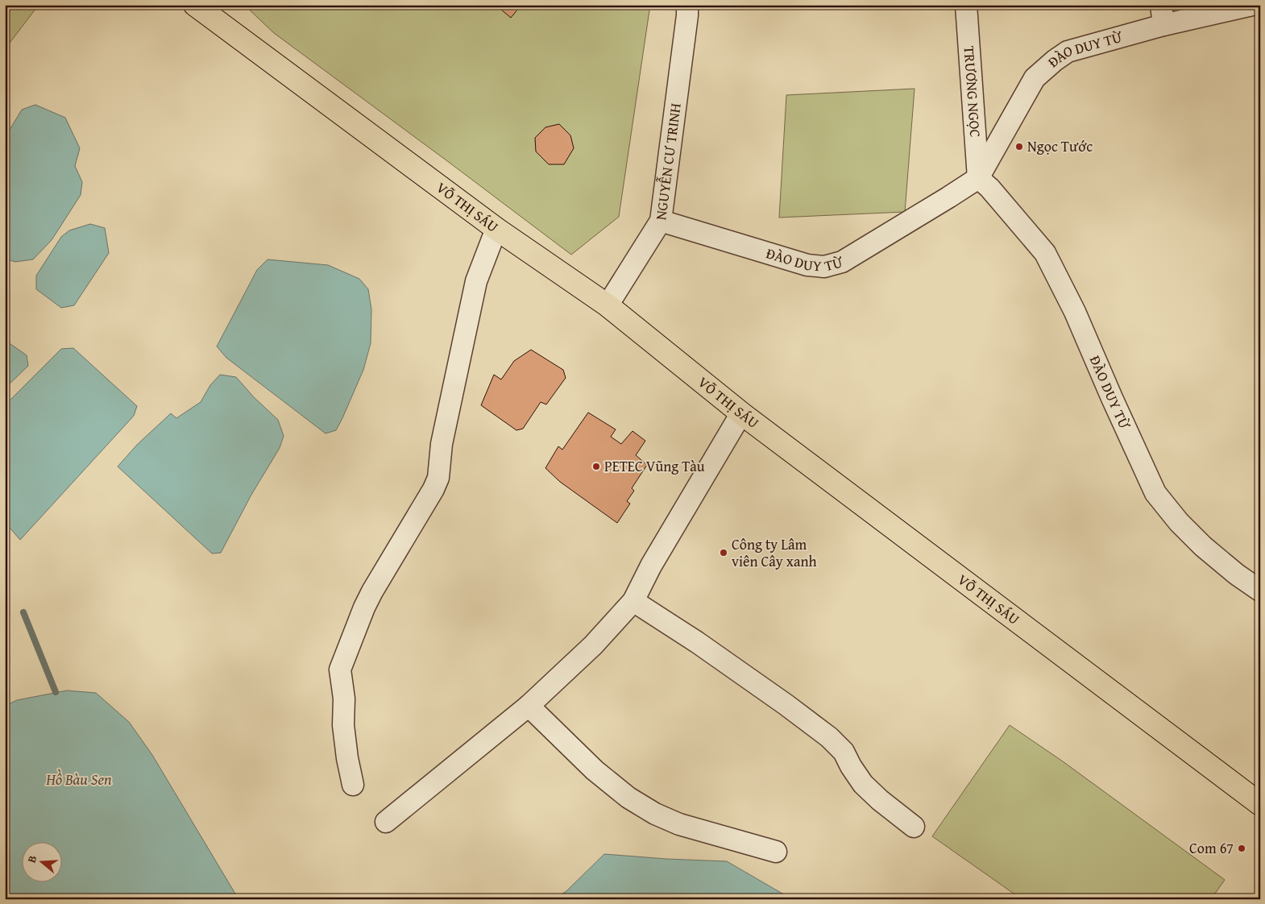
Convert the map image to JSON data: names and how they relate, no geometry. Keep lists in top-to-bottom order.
{
  "streets": {
    "main road": ["VÕ THỊ SÁU"],
    "street": ["ĐÀO DUY TỪ", "TRƯƠNG NGỌC", "NGUYỄN CƯ TRINH"]
  },
  "crossings": [
    ["ĐÀO DUY TỪ", "TRƯƠNG NGỌC"],
    ["ĐÀO DUY TỪ", "NGUYỄN CƯ TRINH"],
    ["NGUYỄN CƯ TRINH", "VÕ THỊ SÁU"]
  ],
  "water": ["Hồ Bàu Sen"],
  "places": [
    "Ngọc Tước",
    "PETEC Vũng Tàu",
    "Công ty Lâm viên Cây xanh",
    "Com 67"
  ],
  "north": "left"
}
